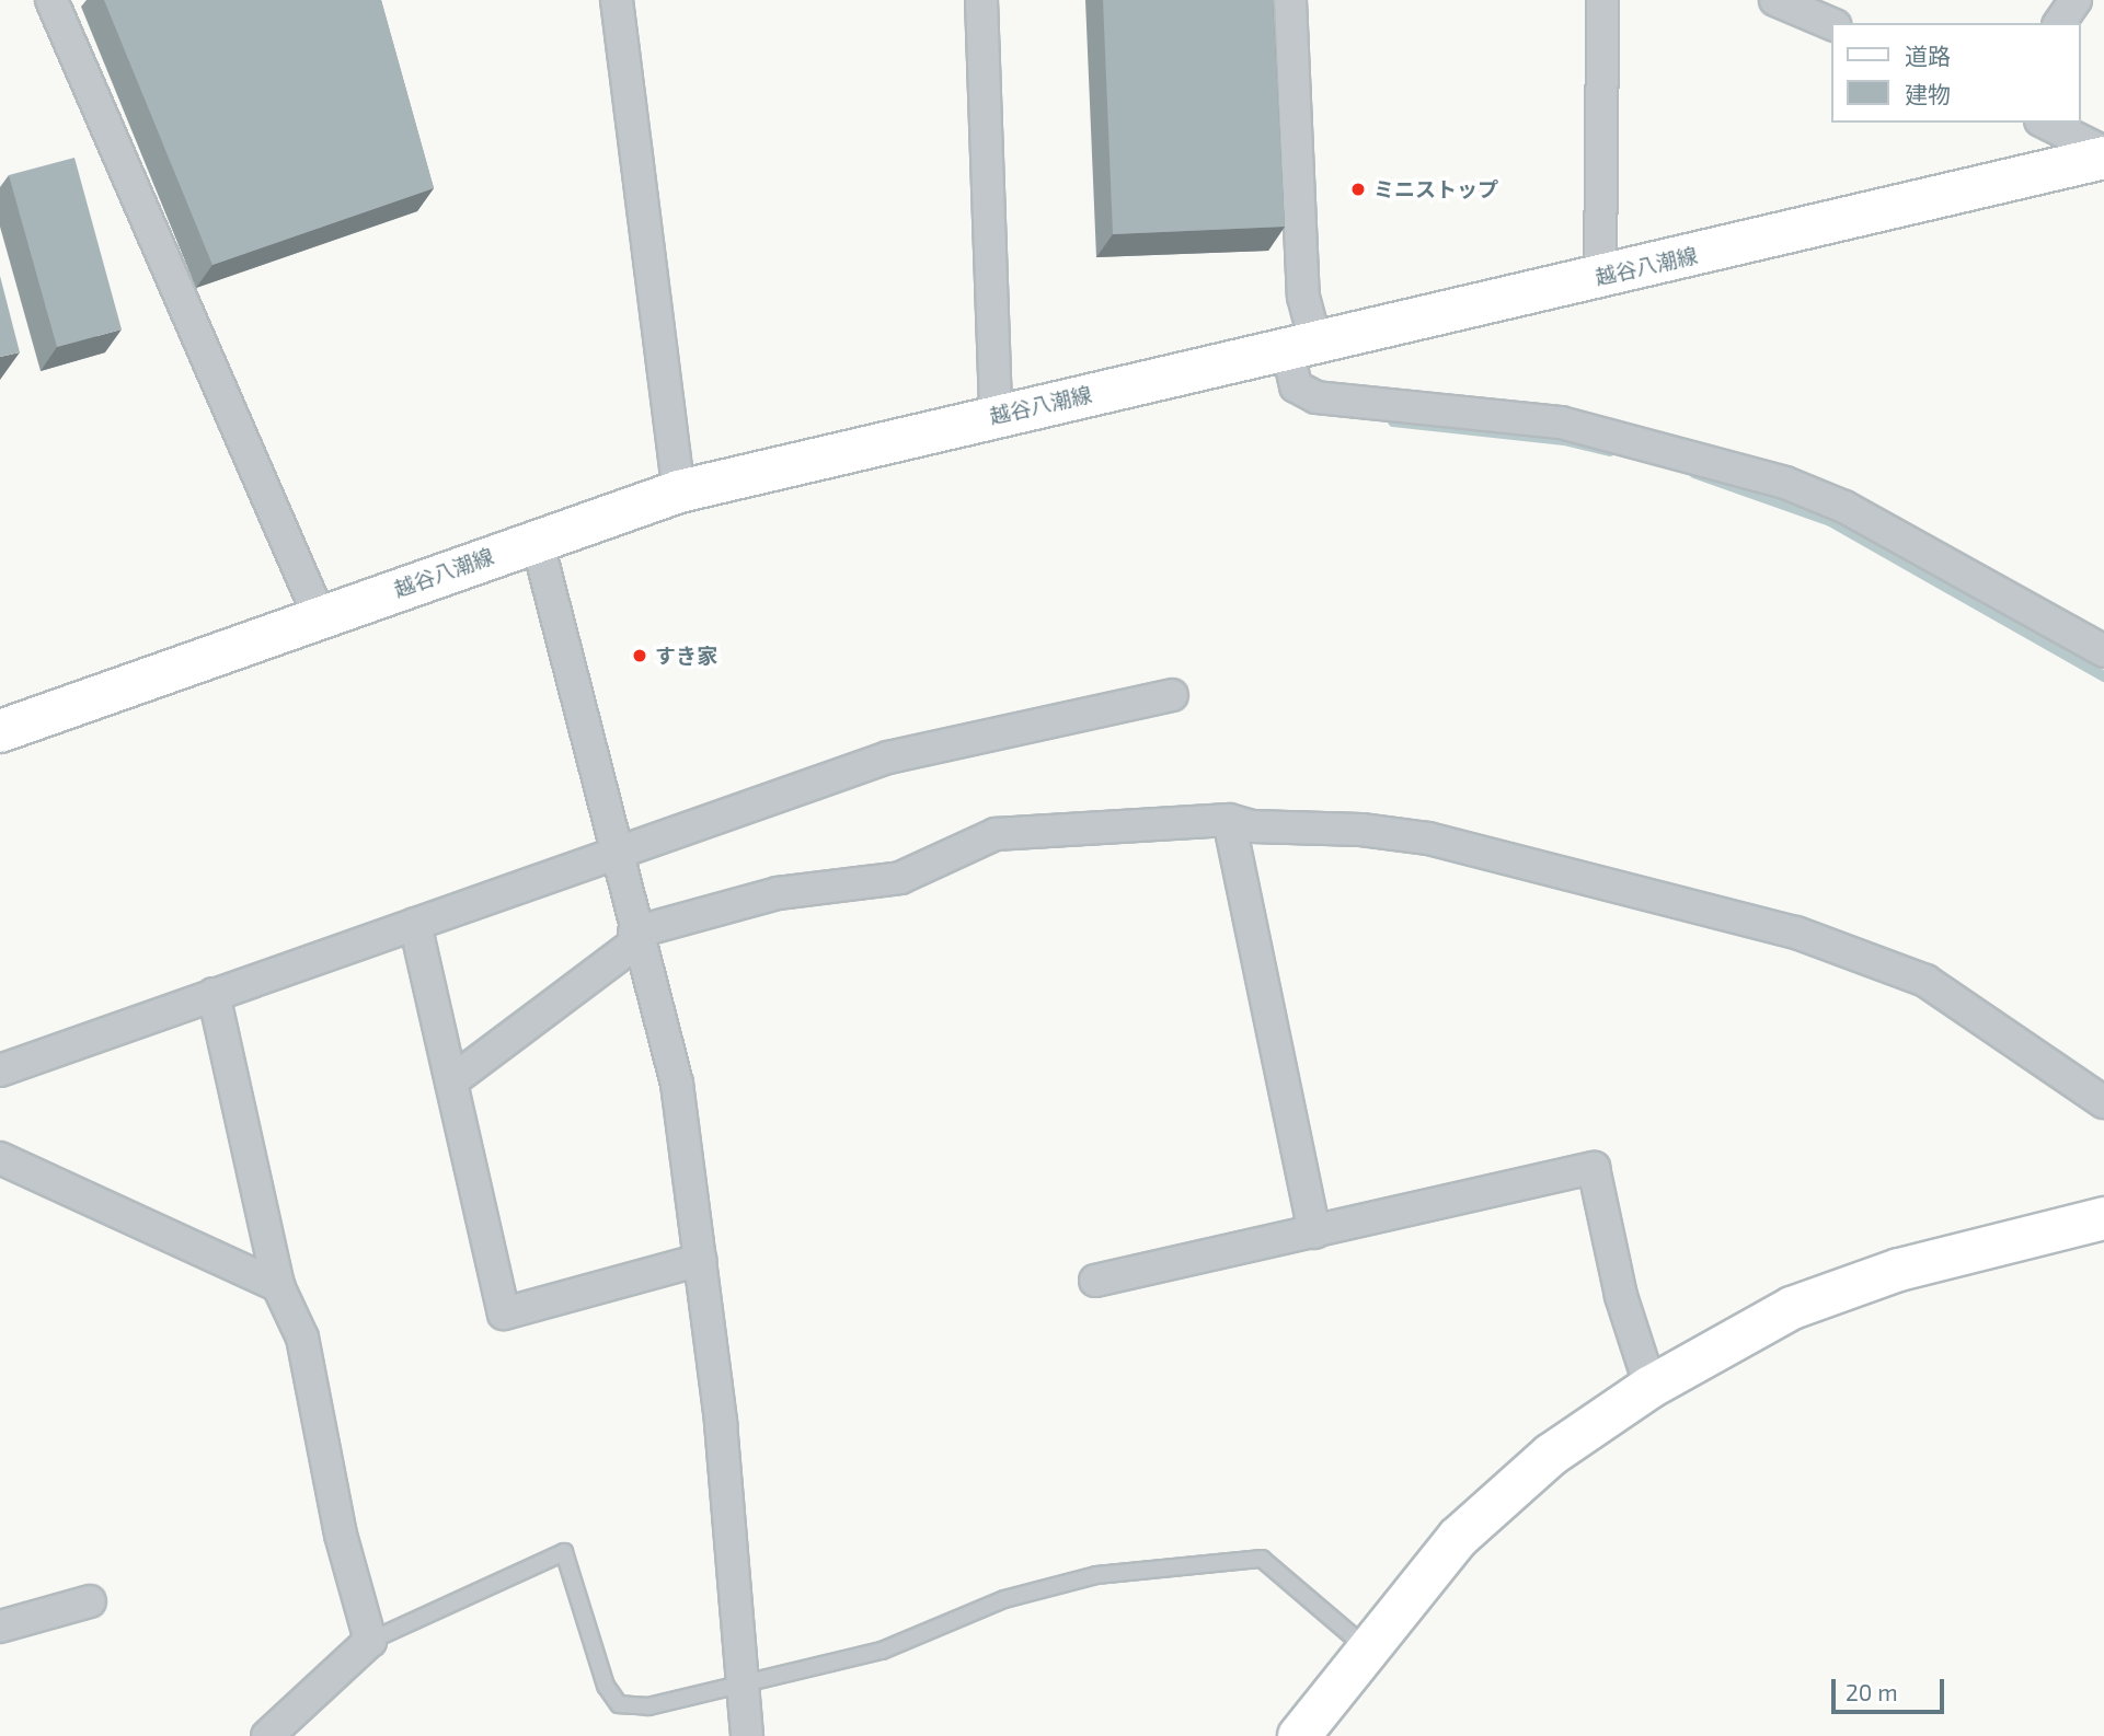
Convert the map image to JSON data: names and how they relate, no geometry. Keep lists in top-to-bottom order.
{
  "streets": {
    "main road": ["越谷八潮線"]
  },
  "places": ["ミニストップ", "すき家"],
  "legend": ["道路", "建物"],
  "scale_bar": "20 m"
}
